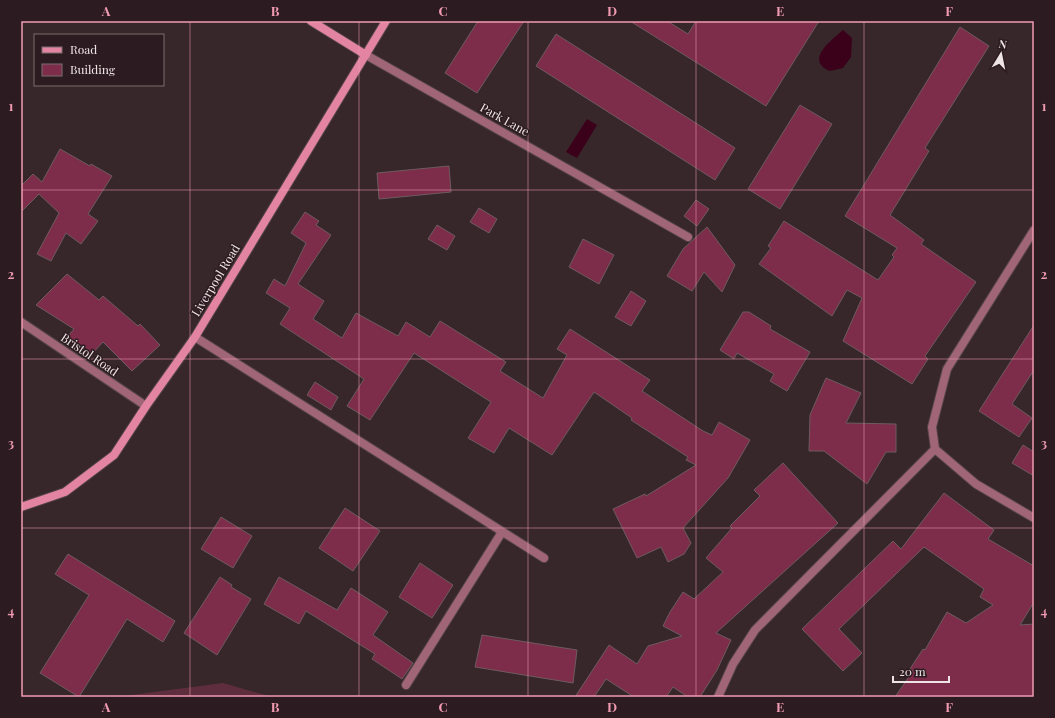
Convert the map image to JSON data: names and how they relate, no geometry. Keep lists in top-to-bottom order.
{
  "streets": {
    "main road": ["Park Lane", "Liverpool Road"],
    "street": ["Bristol Road"]
  },
  "crossings": [
    ["Park Lane", "Liverpool Road"],
    ["Liverpool Road", "Bristol Road"]
  ],
  "legend": ["Road", "Building"],
  "scale_bar": "20 m",
  "north": "top",
  "grid": {
    "columns": [
      "A",
      "B",
      "C",
      "D",
      "E",
      "F"
    ],
    "rows": [
      "1",
      "2",
      "3",
      "4"
    ]
  }
}
